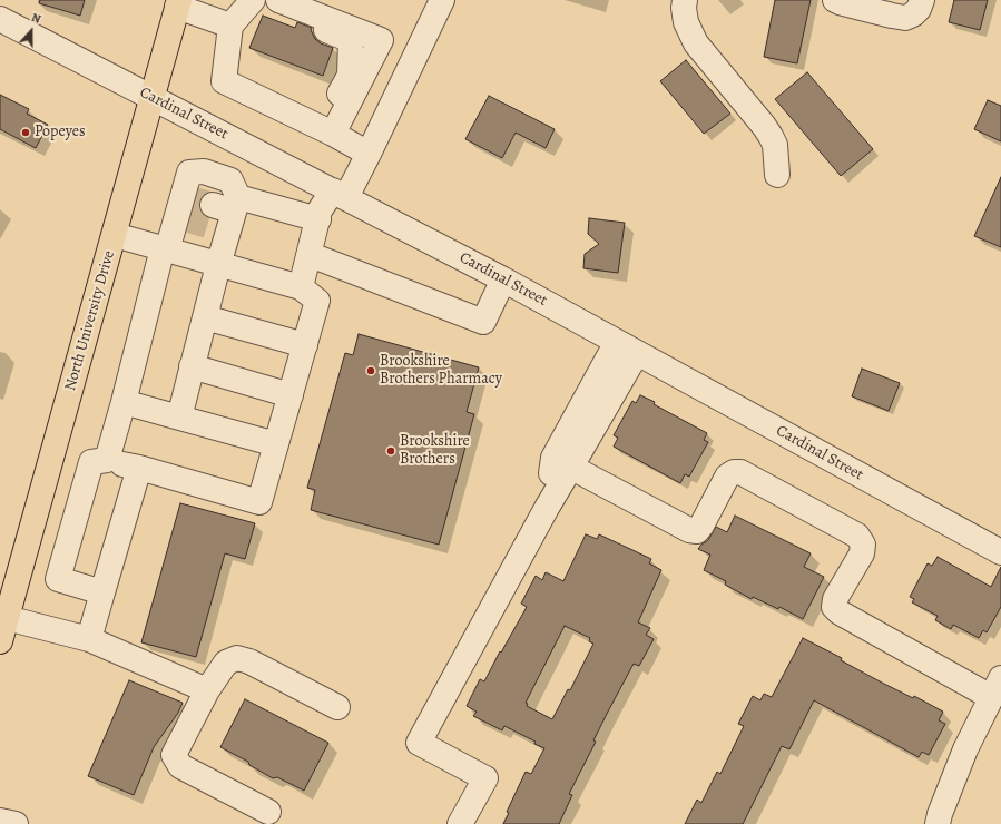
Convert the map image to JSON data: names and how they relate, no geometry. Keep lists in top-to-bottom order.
{
  "streets": {
    "main road": ["North University Drive"],
    "street": ["Cardinal Street"]
  },
  "crossings": [
    ["Cardinal Street", "North University Drive"]
  ],
  "places": ["Popeyes", "Brookshire Brothers Pharmacy", "Brookshire Brothers"],
  "north": "top"
}
